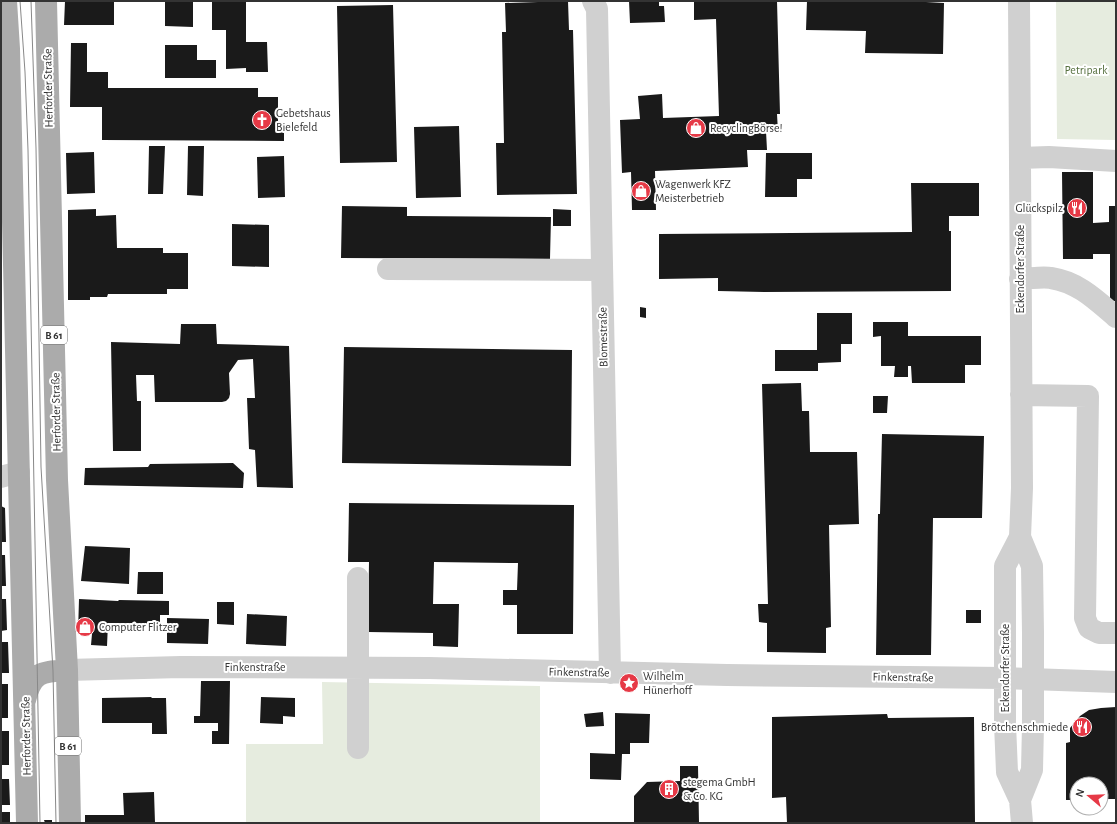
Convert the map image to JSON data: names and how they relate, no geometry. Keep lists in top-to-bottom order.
{
  "streets": {
    "main road": ["Herforder Straße", "B 61"],
    "street": ["Eckendorfer Straße", "Blomestraße", "Finkenstraße"]
  },
  "crossings": [
    ["Herforder Straße", "Finkenstraße"],
    ["Eckendorfer Straße", "Finkenstraße"],
    ["Blomestraße", "Finkenstraße"]
  ],
  "parks": ["Petripark"],
  "places": {
    "church": ["Gebetshaus Bielefeld"],
    "shop": ["RecyclingBörse!", "Wagenwerk KFZ Meisterbetrieb", "Computer Flitzer"],
    "restaurant": ["Glückspilz", "Brötchenschmiede"],
    "place": ["Wilhelm Hünerhoff"],
    "building": ["stegema GmbH & Co. KG"]
  },
  "north": "left"
}
